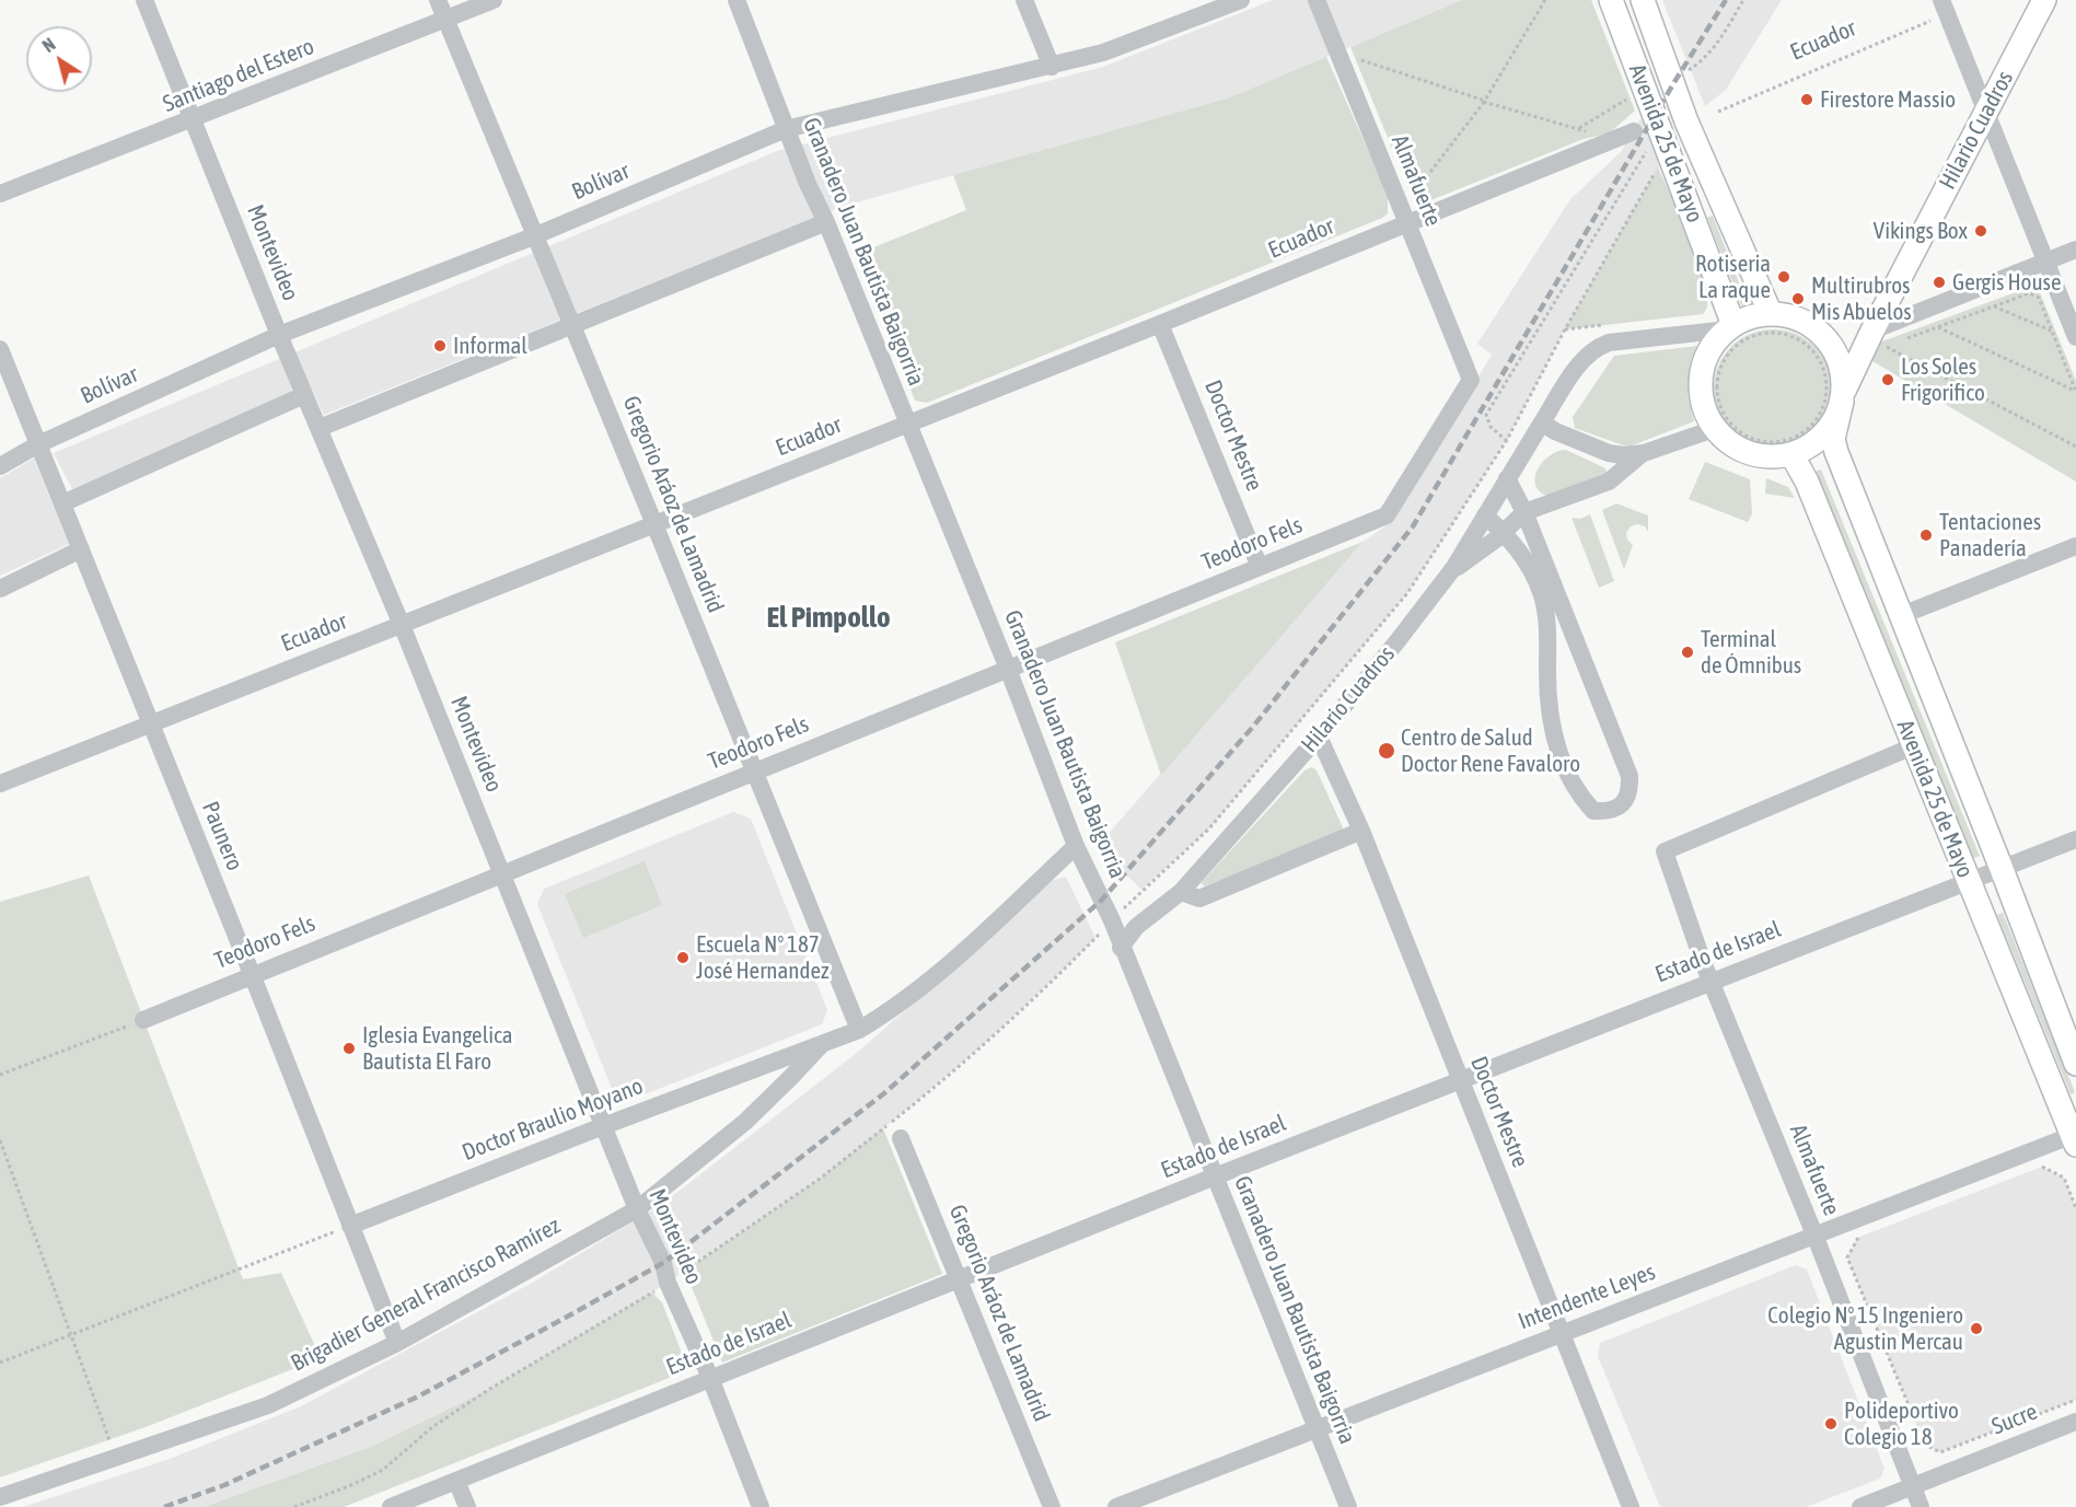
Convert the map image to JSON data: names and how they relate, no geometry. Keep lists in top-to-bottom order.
{
  "streets": {
    "main road": ["Hilario Cuadros", "Avenida 25 de Mayo"],
    "street": [
      "Ecuador",
      "Santiago del Estero",
      "Almafuerte",
      "Bolívar",
      "Granadero Juan Bautista Baigorria",
      "Montevideo",
      "Doctor Mestre",
      "Gregorio Aráoz de Lamadrid",
      "Teodoro Fels",
      "Paunero",
      "Estado de Israel",
      "Doctor Braulio Moyano",
      "Brigadier General Francisco Ramírez",
      "Intendente Leyes",
      "Sucre"
    ]
  },
  "crossings": [
    ["Ecuador", "Almafuerte"],
    ["Ecuador", "Granadero Juan Bautista Baigorria"],
    ["Ecuador", "Montevideo"],
    ["Ecuador", "Doctor Mestre"],
    ["Ecuador", "Gregorio Aráoz de Lamadrid"],
    ["Ecuador", "Paunero"],
    ["Santiago del Estero", "Montevideo"],
    ["Santiago del Estero", "Gregorio Aráoz de Lamadrid"],
    ["Hilario Cuadros", "Avenida 25 de Mayo"],
    ["Hilario Cuadros", "Granadero Juan Bautista Baigorria"],
    ["Hilario Cuadros", "Doctor Mestre"],
    ["Avenida 25 de Mayo", "Almafuerte"],
    ["Avenida 25 de Mayo", "Estado de Israel"],
    ["Avenida 25 de Mayo", "Intendente Leyes"],
    ["Almafuerte", "Teodoro Fels"],
    ["Almafuerte", "Estado de Israel"],
    ["Almafuerte", "Intendente Leyes"],
    ["Almafuerte", "Sucre"],
    ["Bolívar", "Granadero Juan Bautista Baigorria"],
    ["Bolívar", "Montevideo"],
    ["Bolívar", "Gregorio Aráoz de Lamadrid"],
    ["Bolívar", "Paunero"],
    ["Granadero Juan Bautista Baigorria", "Teodoro Fels"],
    ["Granadero Juan Bautista Baigorria", "Estado de Israel"],
    ["Granadero Juan Bautista Baigorria", "Doctor Braulio Moyano"],
    ["Granadero Juan Bautista Baigorria", "Intendente Leyes"],
    ["Montevideo", "Teodoro Fels"],
    ["Montevideo", "Estado de Israel"],
    ["Montevideo", "Doctor Braulio Moyano"],
    ["Montevideo", "Brigadier General Francisco Ramírez"],
    ["Doctor Mestre", "Teodoro Fels"],
    ["Doctor Mestre", "Estado de Israel"],
    ["Doctor Mestre", "Intendente Leyes"],
    ["Gregorio Aráoz de Lamadrid", "Teodoro Fels"],
    ["Gregorio Aráoz de Lamadrid", "Estado de Israel"],
    ["Gregorio Aráoz de Lamadrid", "Doctor Braulio Moyano"],
    ["Teodoro Fels", "Paunero"],
    ["Paunero", "Doctor Braulio Moyano"],
    ["Paunero", "Brigadier General Francisco Ramírez"],
    ["Doctor Braulio Moyano", "Brigadier General Francisco Ramírez"]
  ],
  "districts": ["El Pimpollo"],
  "places": [
    "Firestore Massio",
    "Vikings Box",
    "Rotiseria La raque",
    "Gergis House",
    "Multirubros Mis Abuelos",
    "Informal",
    "Los Soles Frigorifico",
    "Tentaciones Panadería",
    "Terminal de Ómnibus",
    "Centro de Salud Doctor Rene Favaloro",
    "Escuela N° 187 José Hernandez",
    "Iglesia Evangelica Bautista El Faro",
    "Colegio Nº 15 Ingeniero Agustin Mercau",
    "Polideportivo Colegio 18"
  ],
  "north": "top left"
}
